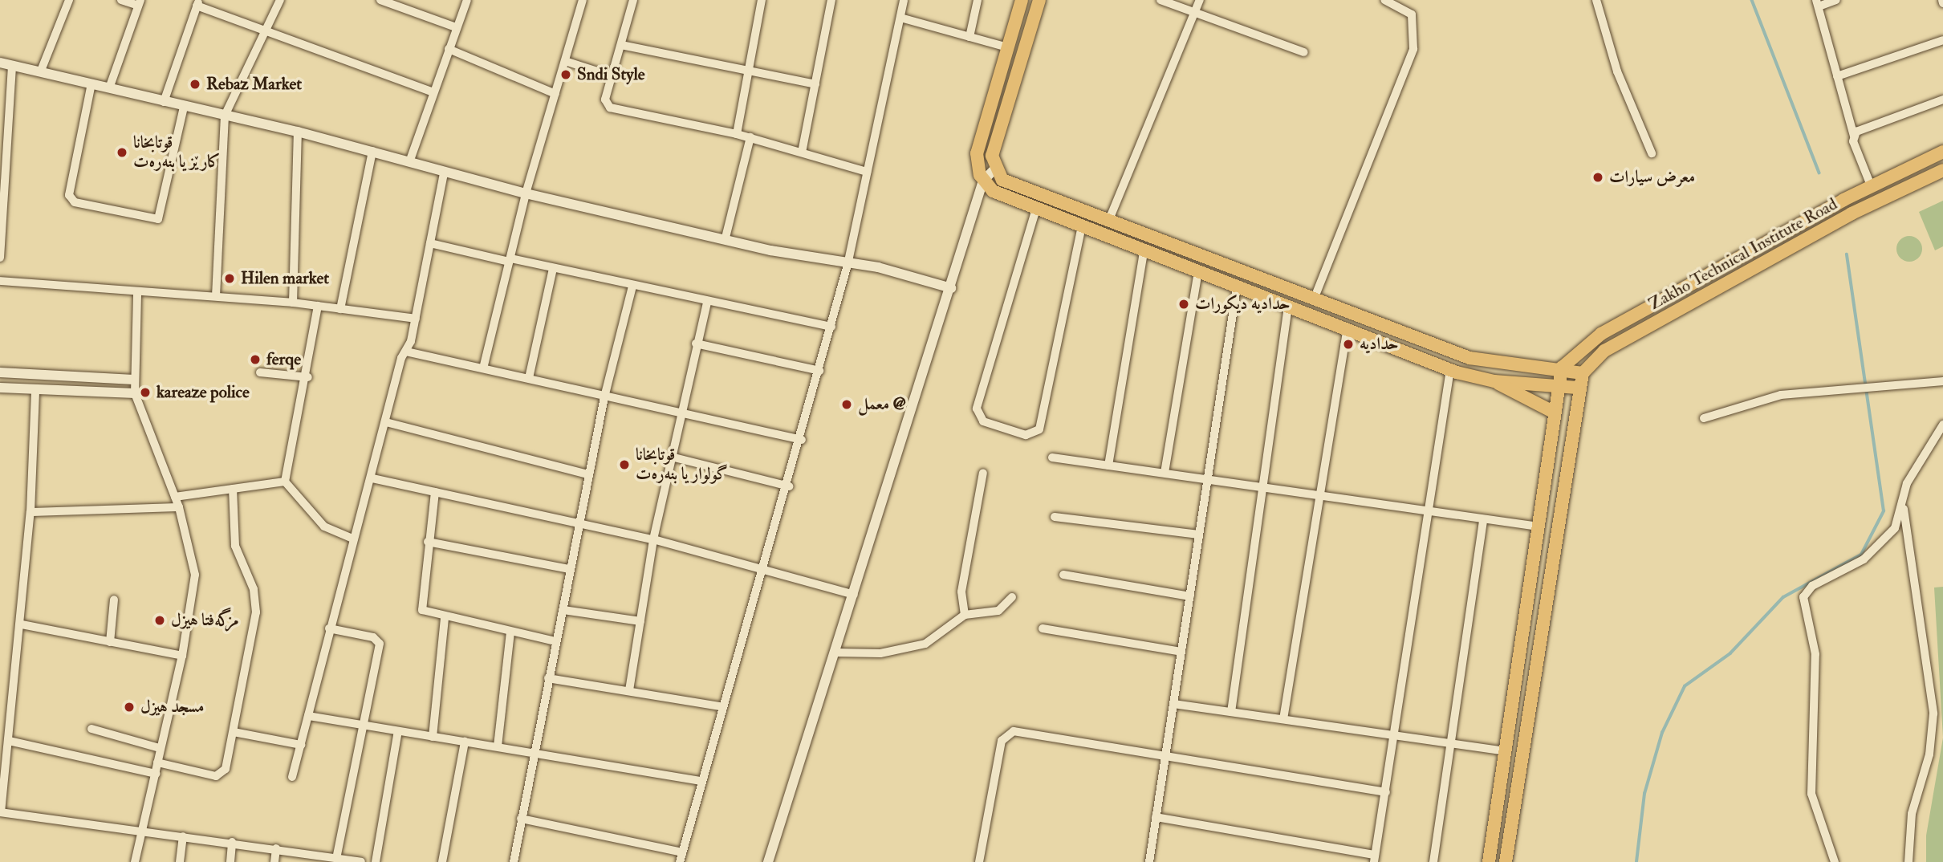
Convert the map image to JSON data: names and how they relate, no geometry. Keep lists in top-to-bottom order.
{
  "streets": {
    "main road": ["Zakho Technical Institute Road"]
  },
  "places": [
    "Sndi Style",
    "Rebaz Market",
    "قوتابخانا کارێز یا بنەرەت",
    "معرض سيارات",
    "Hilen market",
    "حداديه ديكورات",
    "حداديه",
    "ferqe",
    "kareaze police",
    "معمل @",
    "قوتابخانا گولوار یا بنەرەت",
    "مزگەفتا هیزل",
    "مسجد هيزل"
  ]
}
